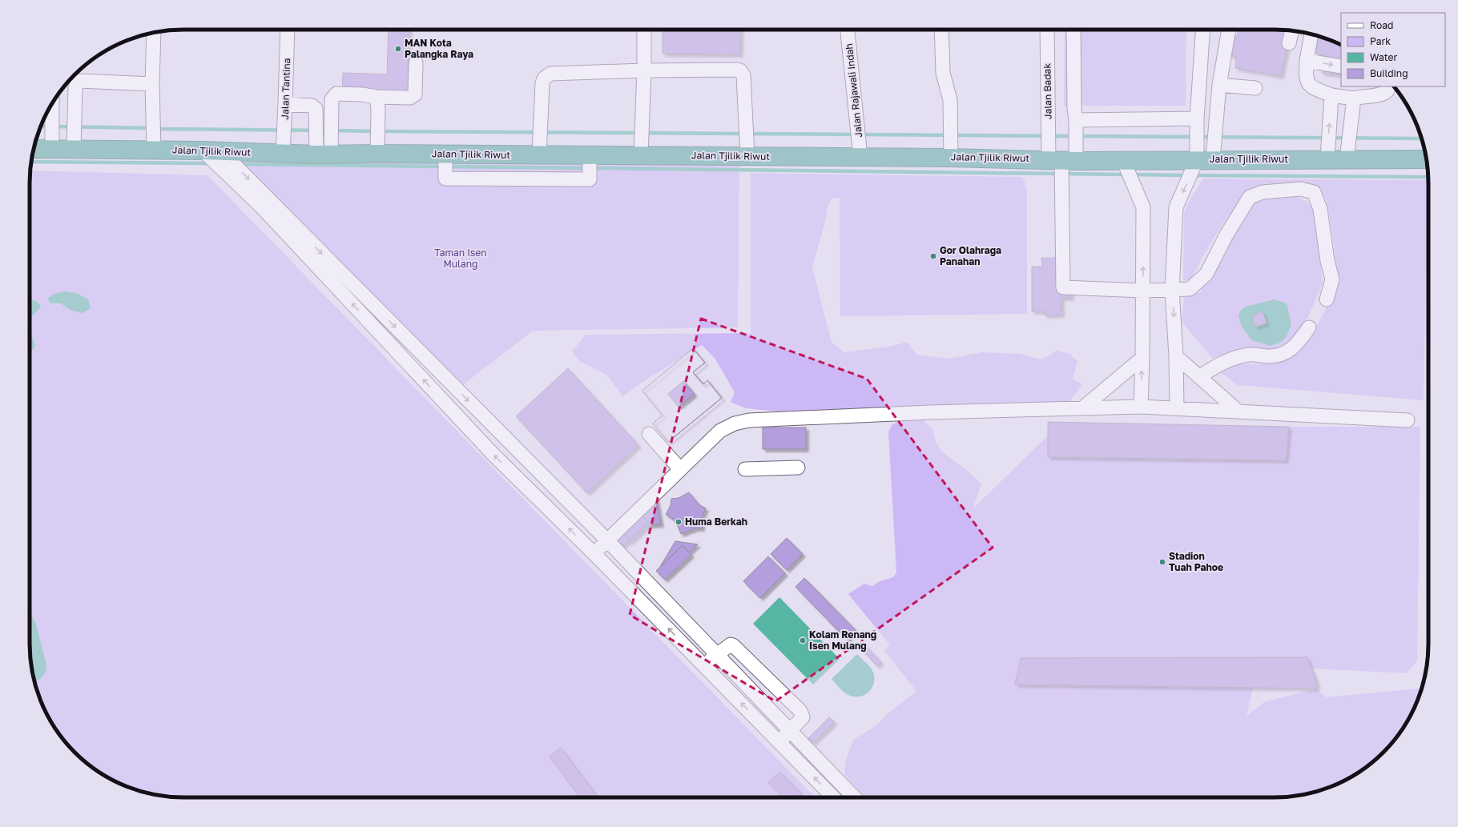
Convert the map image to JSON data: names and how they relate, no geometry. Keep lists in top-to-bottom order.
{
  "streets": {
    "highway": ["Jalan Tjilik Riwut"],
    "street": ["Jalan Tantina", "Jalan Rajawali Indah", "Jalan Badak"]
  },
  "crossings": [
    ["Jalan Tantina", "Jalan Tjilik Riwut"],
    ["Jalan Rajawali Indah", "Jalan Tjilik Riwut"],
    ["Jalan Badak", "Jalan Tjilik Riwut"]
  ],
  "parks": ["Taman Isen Mulang"],
  "places": [
    "MAN Kota Palangka Raya",
    "Gor Olahraga Panahan",
    "Huma Berkah",
    "Stadion Tuah Pahoe",
    "Kolam Renang Isen Mulang"
  ],
  "legend": [
    "Road",
    "Park",
    "Water",
    "Building"
  ]
}
